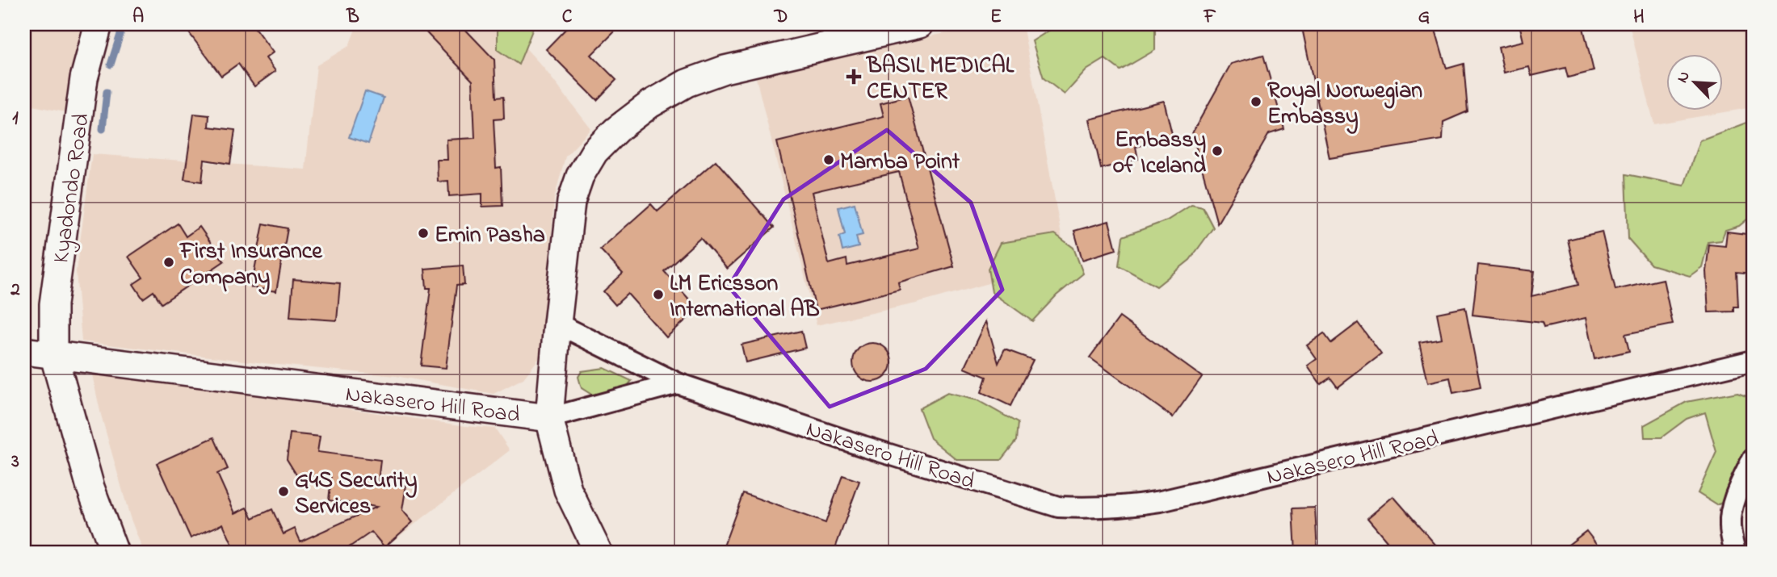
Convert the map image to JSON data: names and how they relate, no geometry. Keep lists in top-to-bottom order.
{
  "streets": {
    "street": ["Kyadondo Road", "Nakasero Hill Road"]
  },
  "crossings": [
    ["Kyadondo Road", "Nakasero Hill Road"]
  ],
  "places": {
    "health": ["BASIL MEDICAL CENTER"],
    "other": [
      "Royal Norwegian Embassy",
      "Embassy of Iceland",
      "Mamba Point",
      "Emin Pasha",
      "First Insurance Company",
      "LM Ericsson International AB",
      "G4S Security Services"
    ]
  },
  "north": "top left",
  "grid": {
    "columns": [
      "A",
      "B",
      "C",
      "D",
      "E",
      "F",
      "G",
      "H"
    ],
    "rows": ["1", "2", "3"]
  }
}
